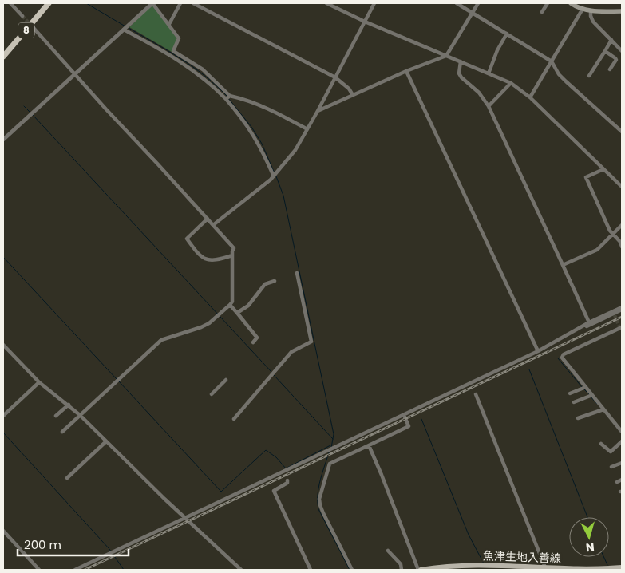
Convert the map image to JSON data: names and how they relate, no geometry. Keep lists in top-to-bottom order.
{
  "streets": {
    "highway": ["8"],
    "main road": ["魚津生地入善線"]
  },
  "scale_bar": "200 m",
  "north": "bottom"
}
